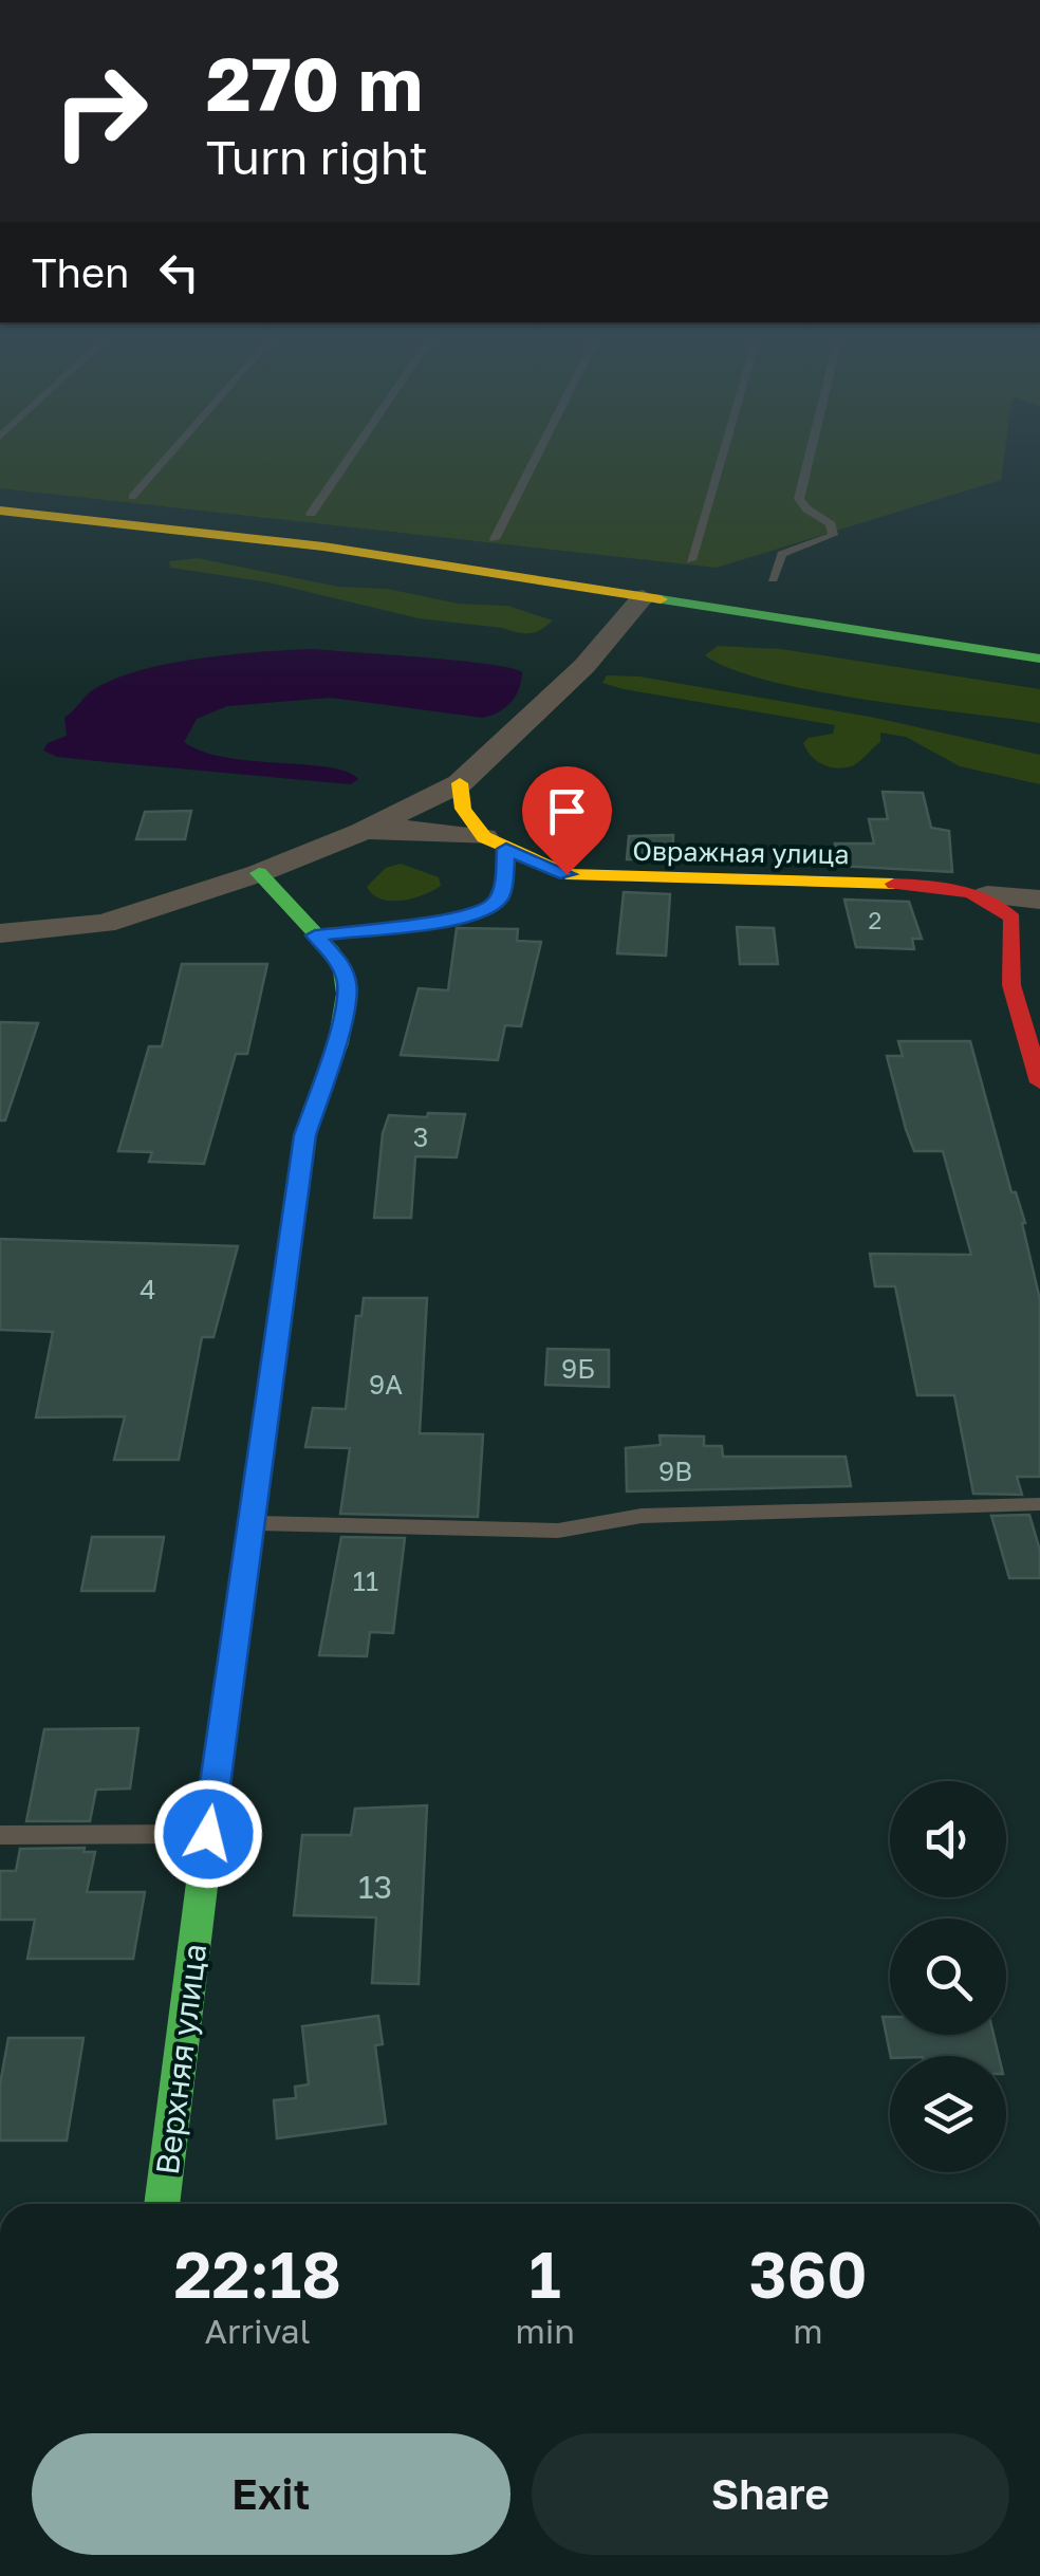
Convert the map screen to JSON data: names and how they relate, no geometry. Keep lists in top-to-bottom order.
{
  "streets": {
    "main road": ["Овражная улица", "Верхняя улица"]
  },
  "house_numbers": [
    "2",
    "3",
    "4",
    "9Б",
    "9А",
    "9В",
    "11",
    "13"
  ],
  "page": {
    "turn": ["270 m", "Turn right"],
    "then": "Then",
    "eta": [
      "22:18",
      "Arrival",
      "1",
      "min",
      "360",
      "m"
    ],
    "buttons": ["Exit", "Share"]
  }
}
